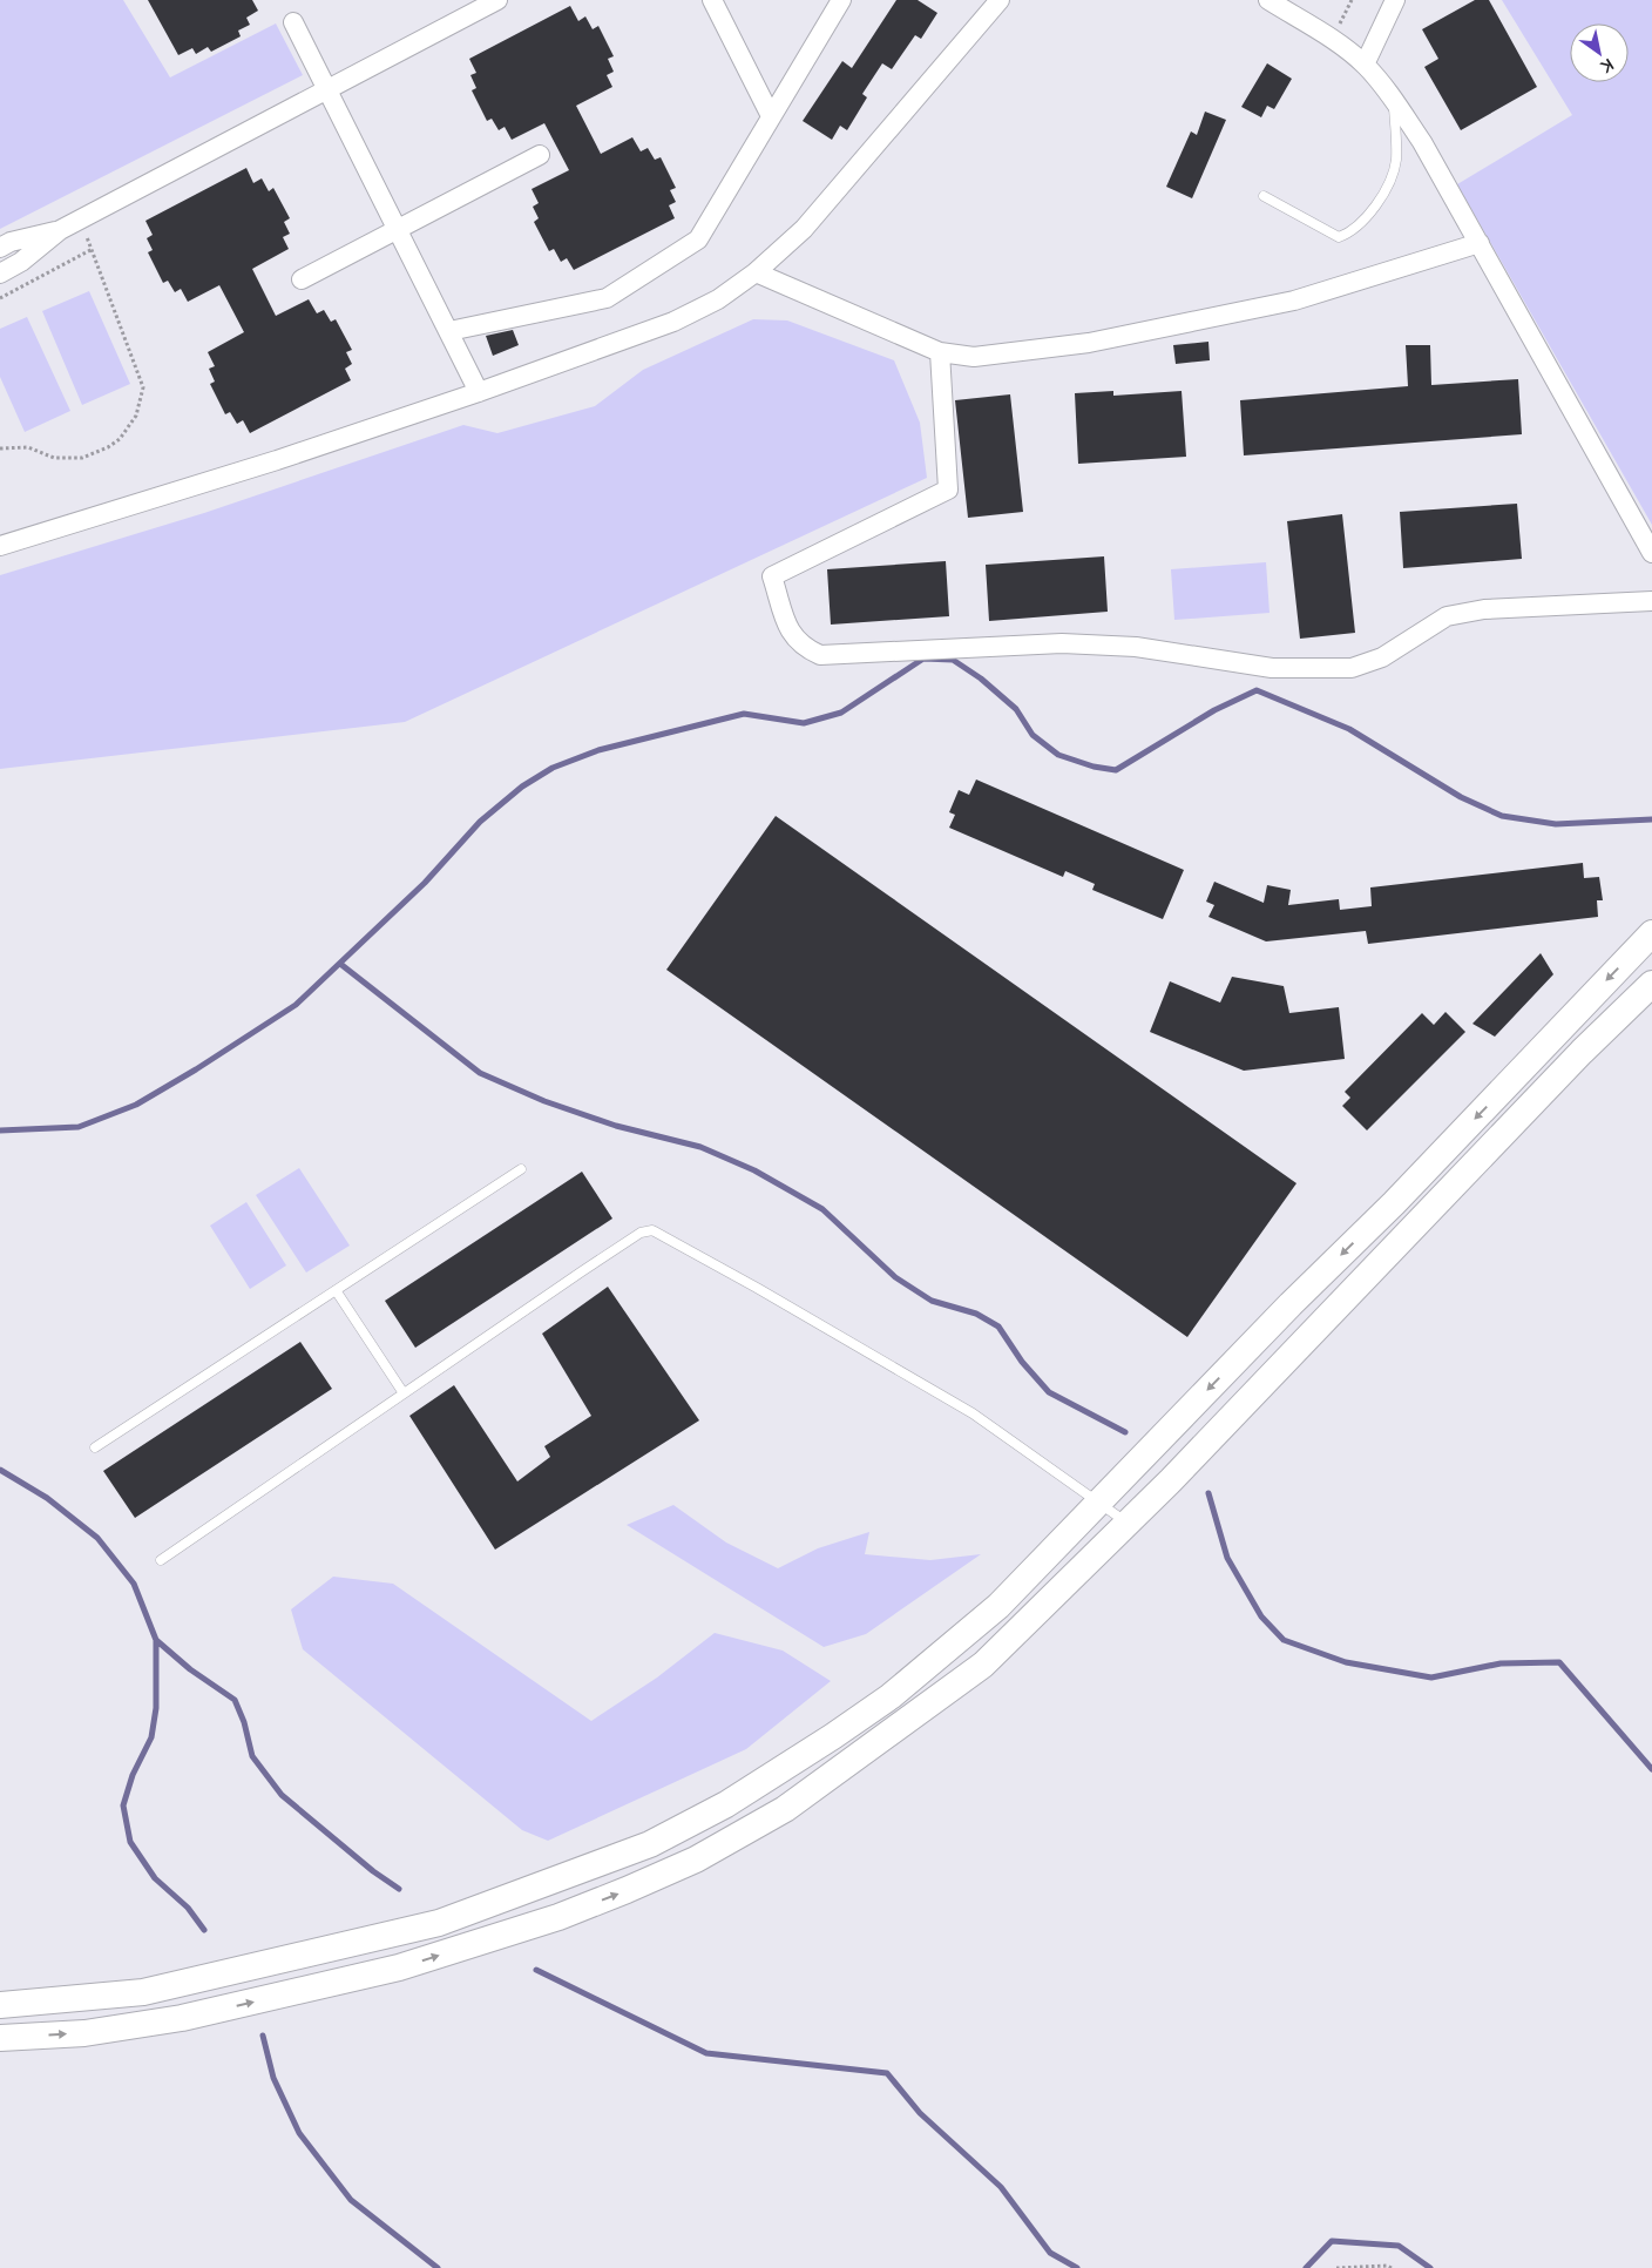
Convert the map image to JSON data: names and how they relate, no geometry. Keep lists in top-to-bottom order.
{
  "north": "bottom right"
}
